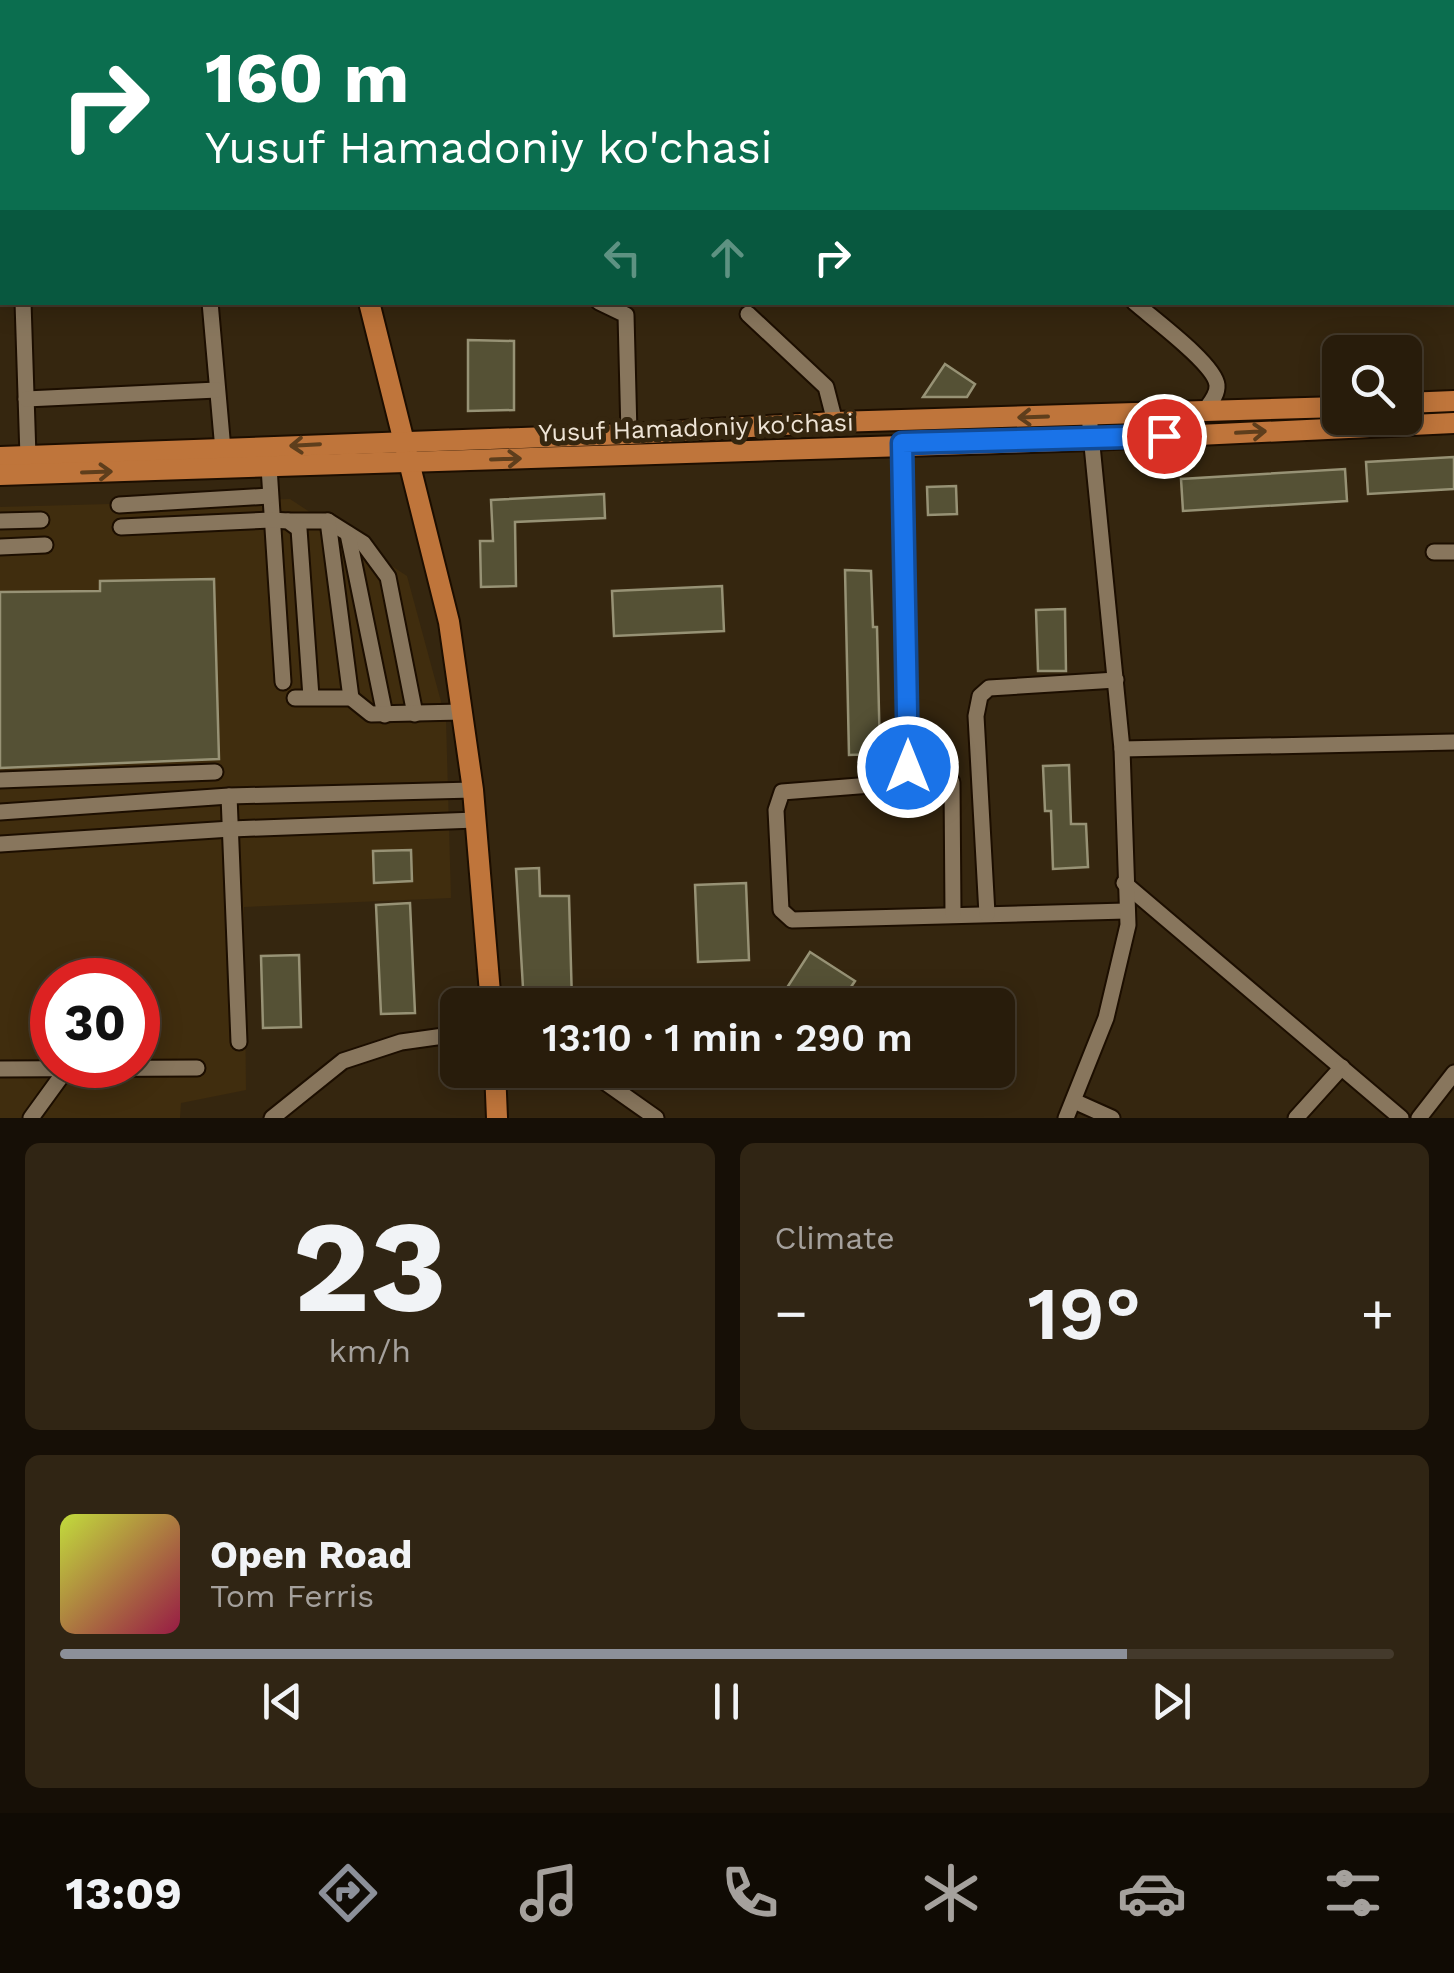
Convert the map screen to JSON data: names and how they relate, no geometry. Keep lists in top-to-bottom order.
{
  "streets": {
    "main road": ["Yusuf Hamadoniy ko'chasi"]
  },
  "page": {
    "turn": ["160 m", "Yusuf Hamadoniy ko'chasi"],
    "limit": "30",
    "trip": "13:10 · 1 min · 290 m",
    "tile": [
      ["23", "km/h"],
      "Climate"
    ],
    "heat": ["−", "19°", "+"],
    "song": ["Open Road", "Tom Ferris"],
    "tabs": "13:09"
  }
}
